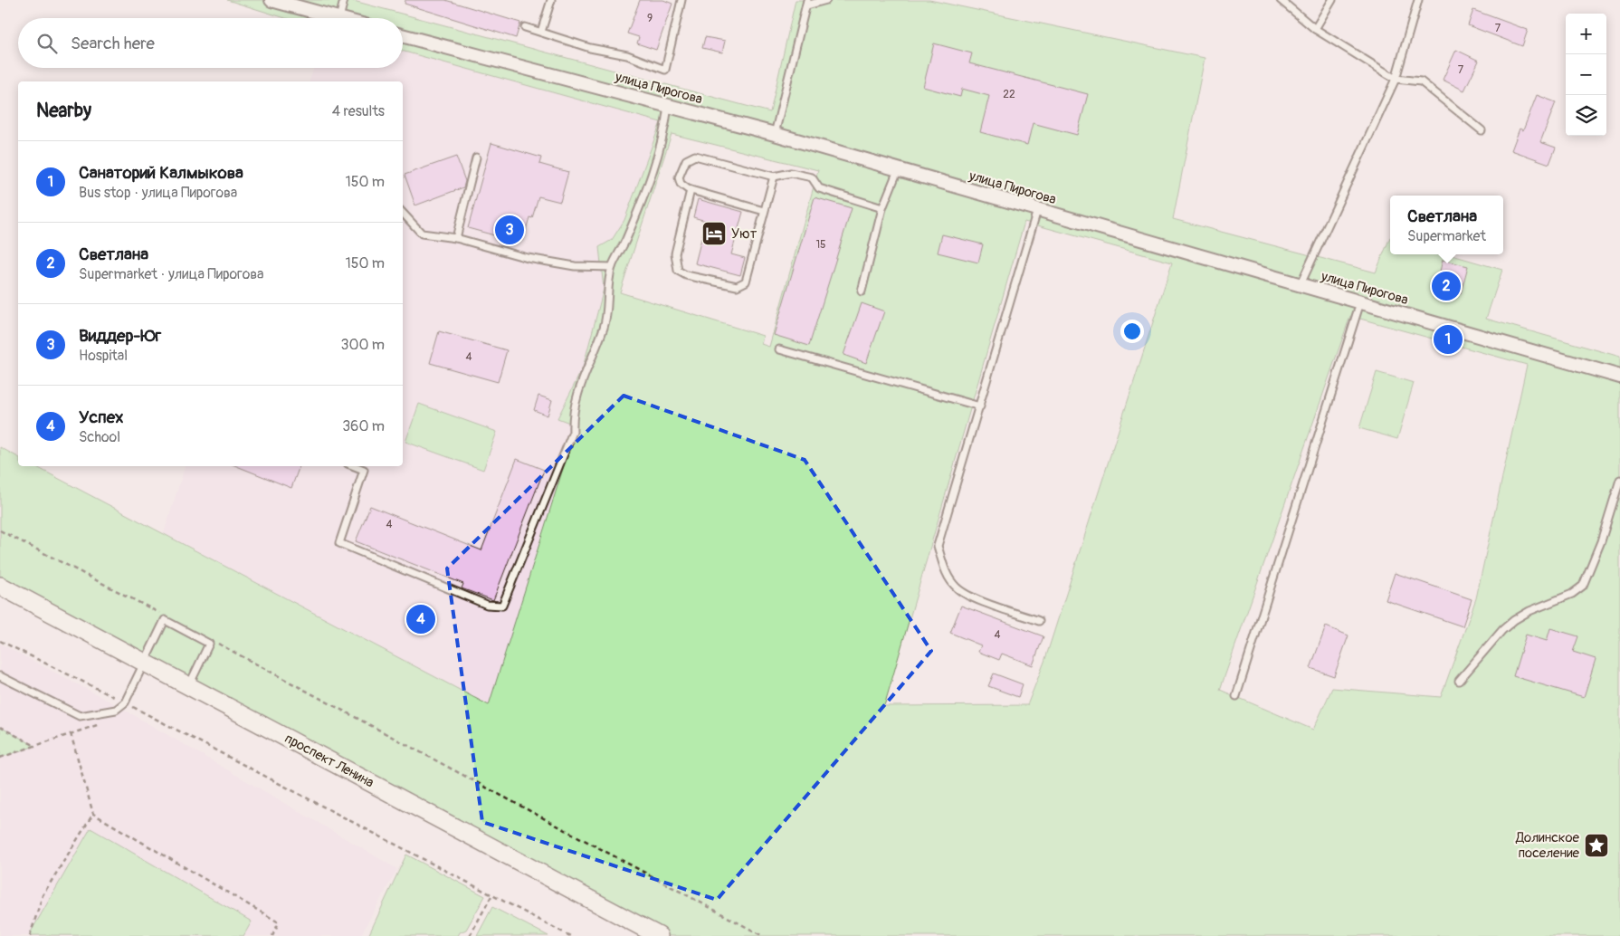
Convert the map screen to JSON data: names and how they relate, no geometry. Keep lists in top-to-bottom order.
{
  "streets": {
    "main road": ["проспект Ленина"],
    "street": ["улица Пирогова"]
  },
  "places": {
    "hotel": ["Уют"],
    "place": ["Долинское поселение"]
  },
  "house_numbers": [
    "9",
    "7",
    "7",
    "22",
    "15",
    "4",
    "4",
    "4"
  ],
  "page": {
    "map_buttons": ["+", "−"],
    "search": "Search here",
    "heading": ["Nearby", "4 results"],
    "list": [
      {
        "mark": "1",
        "name": "Санаторий Калмыкова",
        "note": "Bus stop · улица Пирогова",
        "value": "150 m"
      },
      {
        "mark": "2",
        "name": "Светлана",
        "note": "Supermarket · улица Пирогова",
        "value": "150 m"
      },
      {
        "mark": "3",
        "name": "Виддер-Юг",
        "note": "Hospital",
        "value": "300 m"
      },
      {
        "mark": "4",
        "name": "Успех",
        "note": "School",
        "value": "360 m"
      }
    ],
    "popup": ["Светлана", "Supermarket"],
    "pins": [
      "3",
      "2",
      "1",
      "4"
    ]
  }
}
